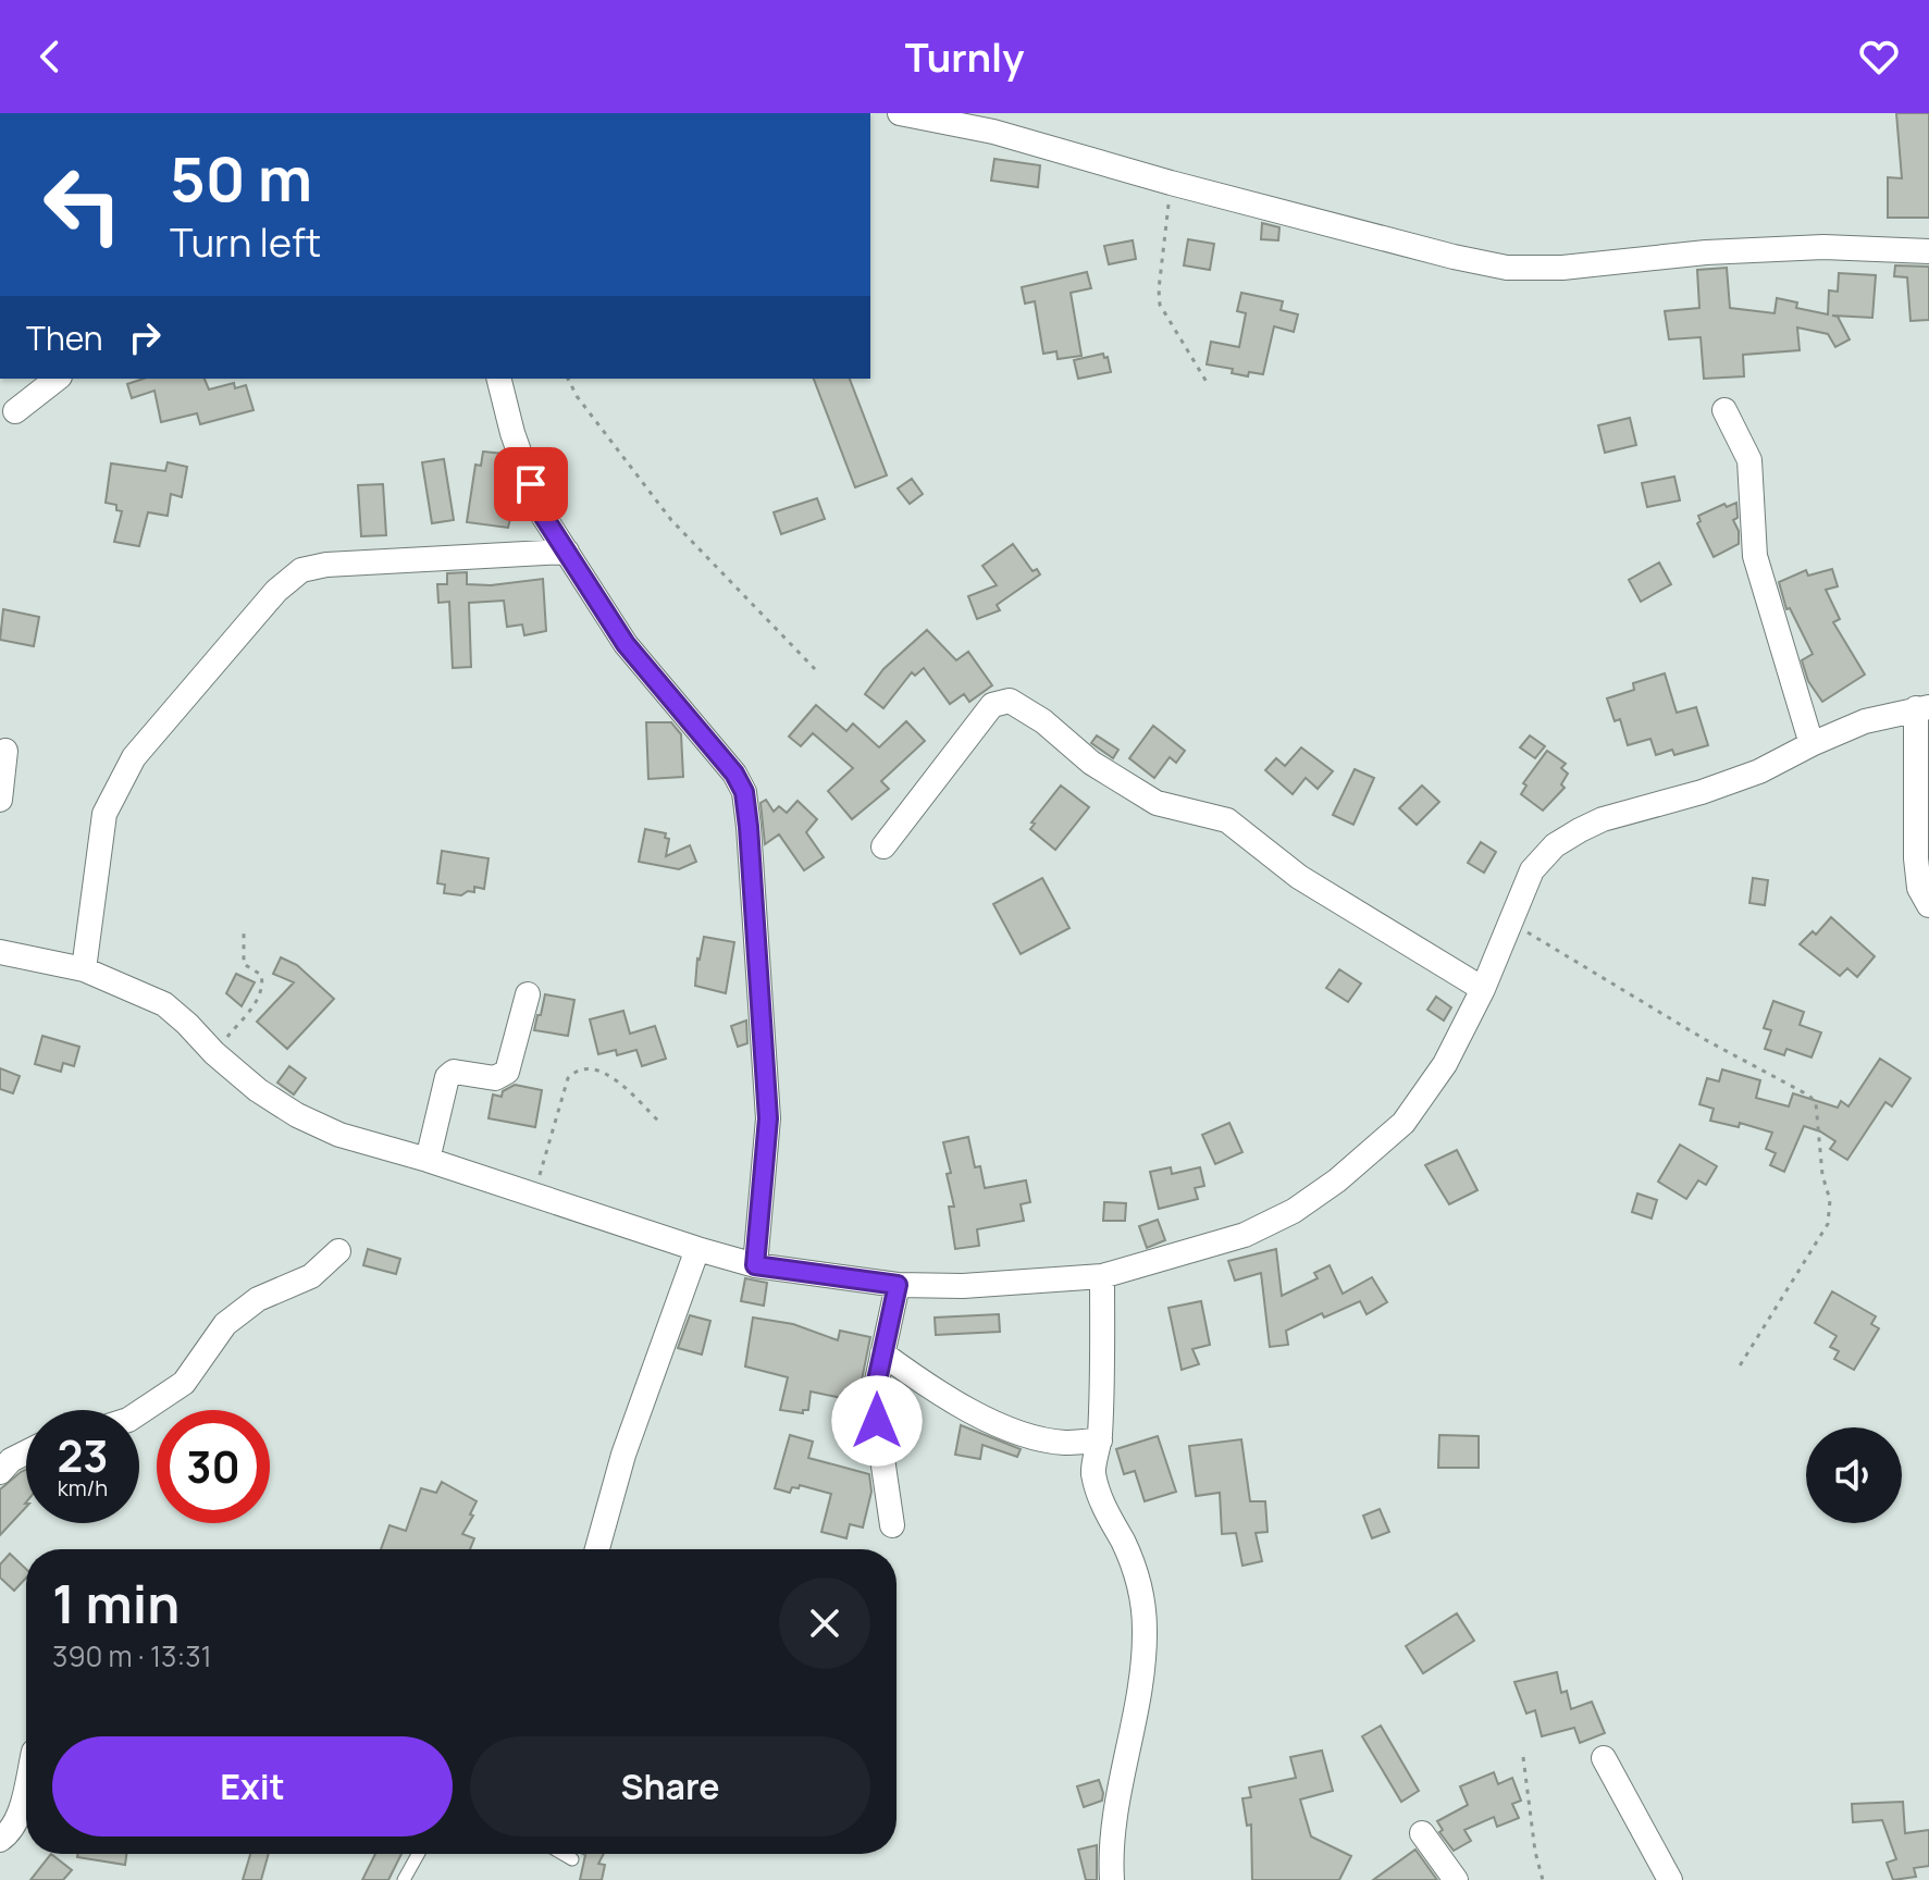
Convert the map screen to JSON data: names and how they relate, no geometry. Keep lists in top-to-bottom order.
{
  "page": {
    "header": "Turnly",
    "turn": ["50 m", "Turn left"],
    "then": "Then",
    "speed": "23 km/h",
    "limit": "30",
    "heading": ["1 min", "390 m · 13:31"],
    "buttons": ["Exit", "Share"]
  }
}
